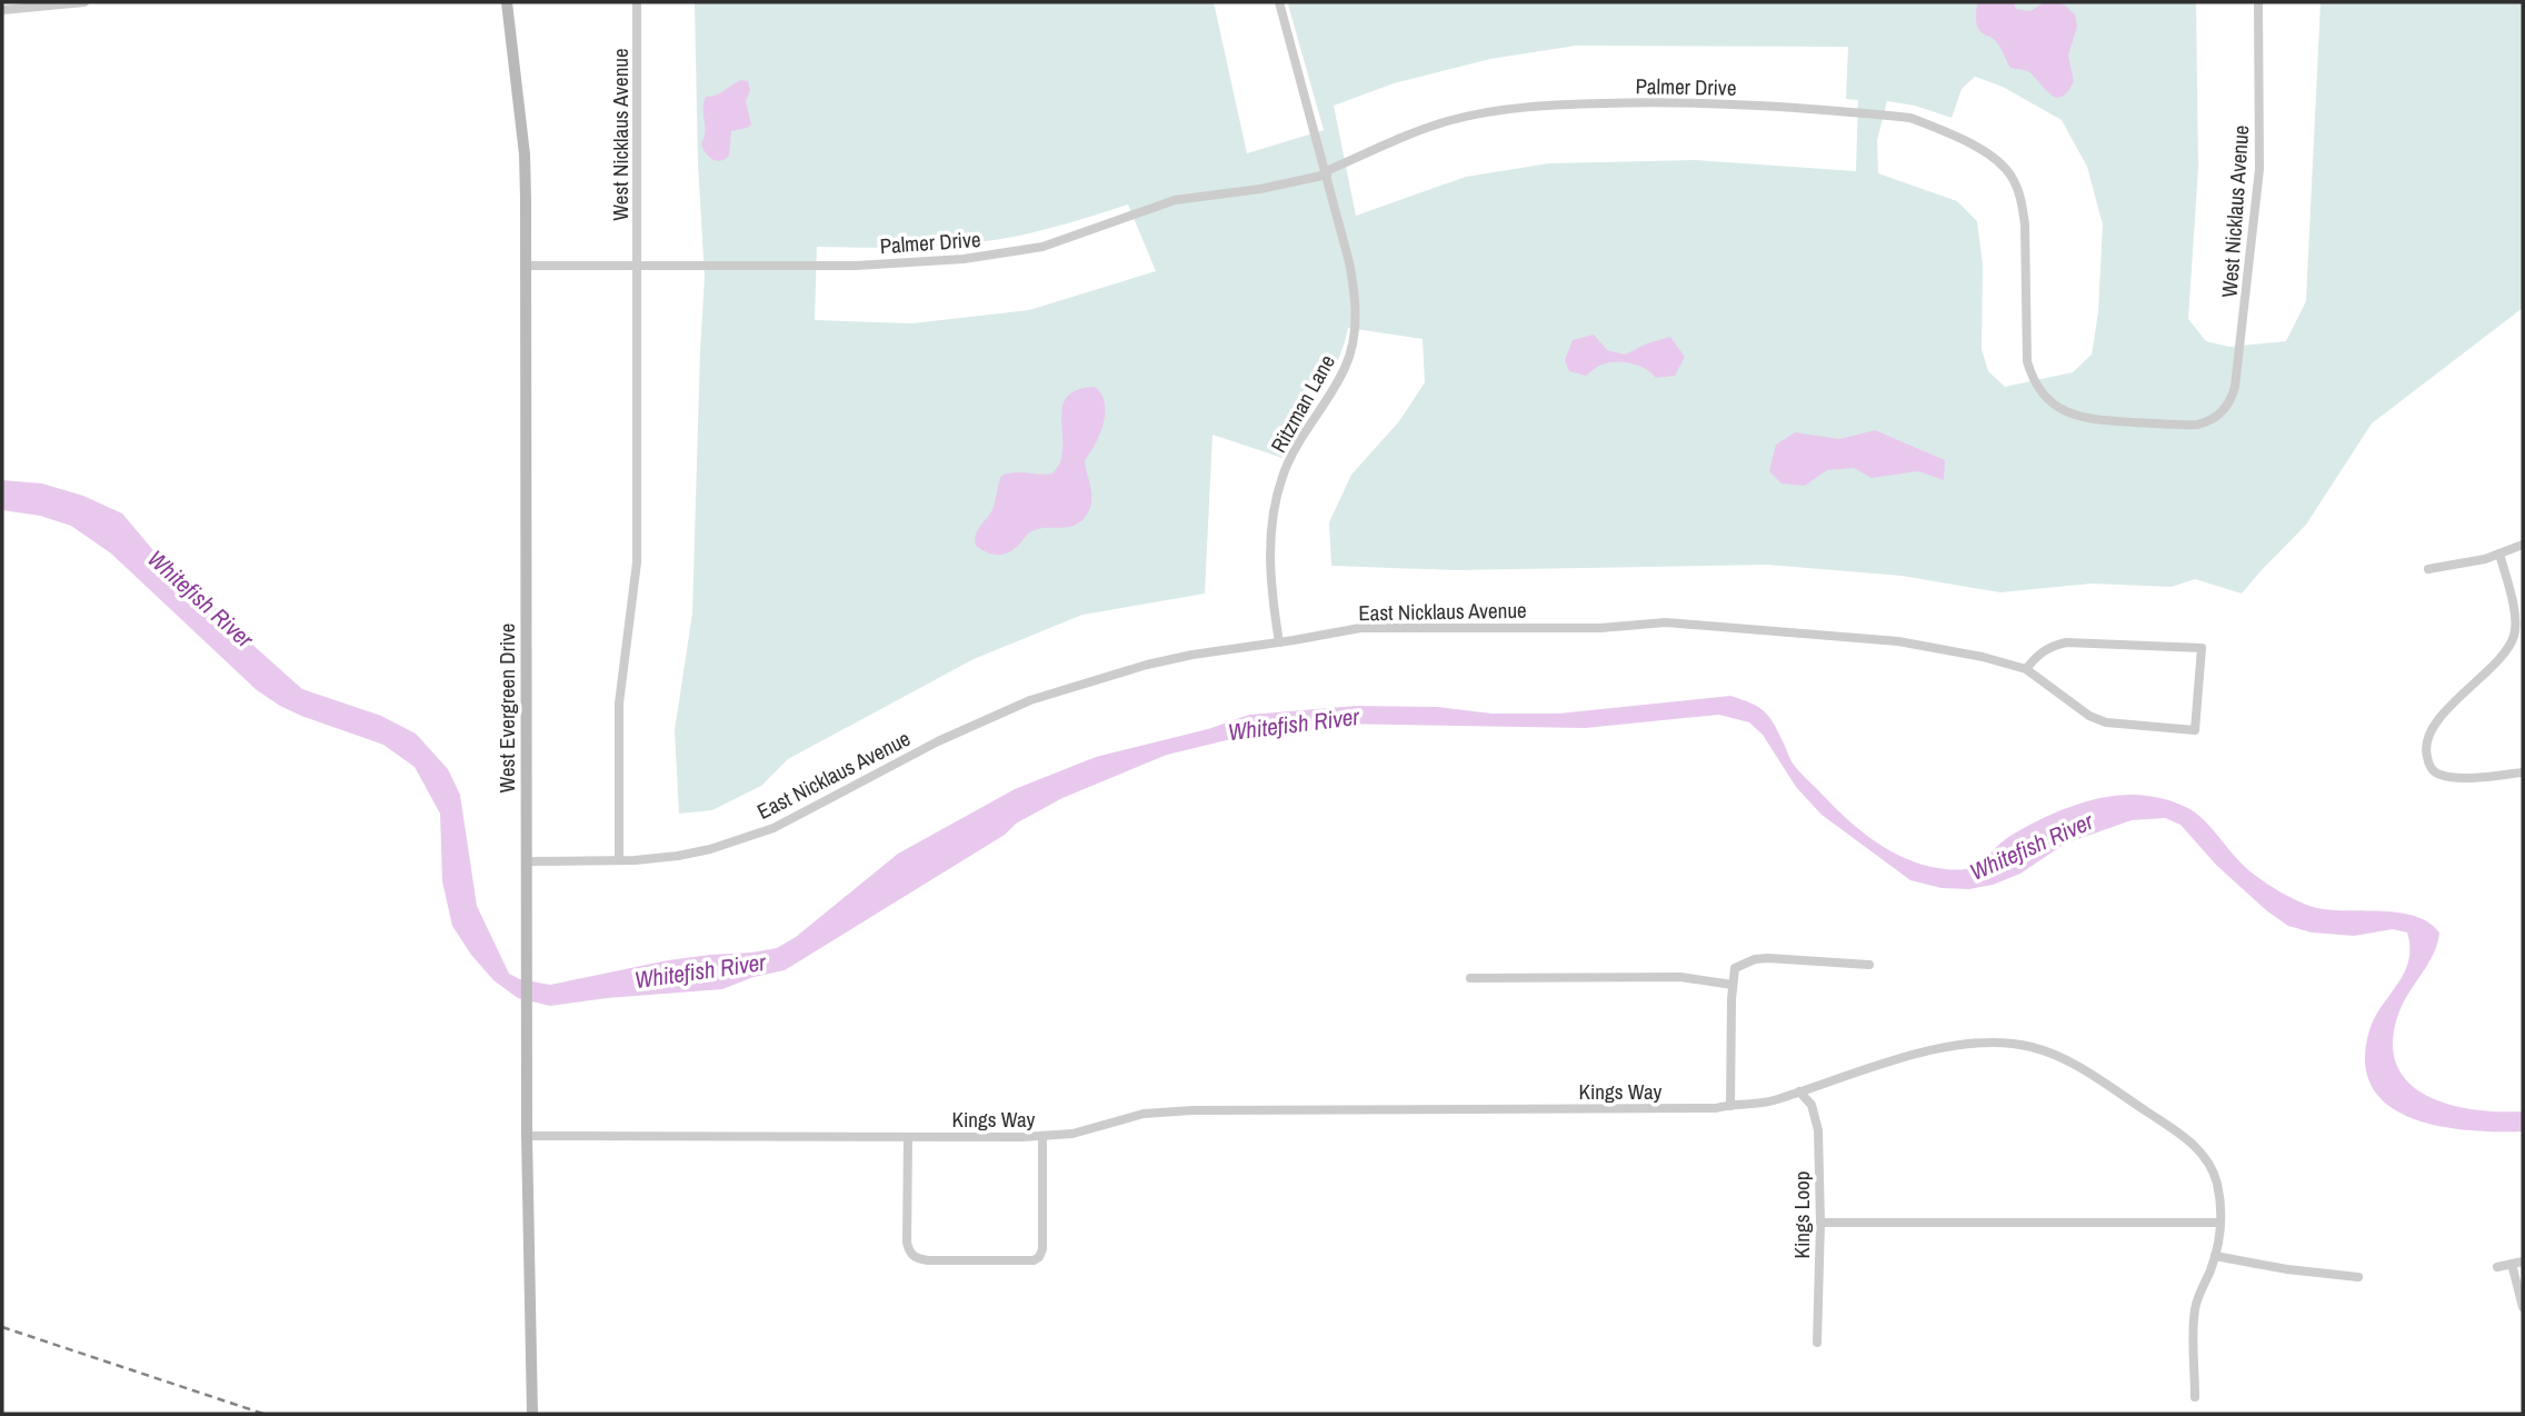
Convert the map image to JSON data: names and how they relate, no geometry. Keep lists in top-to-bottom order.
{
  "streets": {
    "street": [
      "Palmer Drive",
      "West Nicklaus Avenue",
      "Ritzman Lane",
      "East Nicklaus Avenue",
      "West Evergreen Drive",
      "Kings Way",
      "Kings Loop"
    ]
  },
  "crossings": [
    ["Palmer Drive", "West Nicklaus Avenue"],
    ["Palmer Drive", "Ritzman Lane"],
    ["Palmer Drive", "West Evergreen Drive"],
    ["Ritzman Lane", "East Nicklaus Avenue"],
    ["East Nicklaus Avenue", "West Evergreen Drive"],
    ["West Evergreen Drive", "Kings Way"],
    ["Kings Way", "Kings Loop"]
  ],
  "water": ["Whitefish River"]
}
